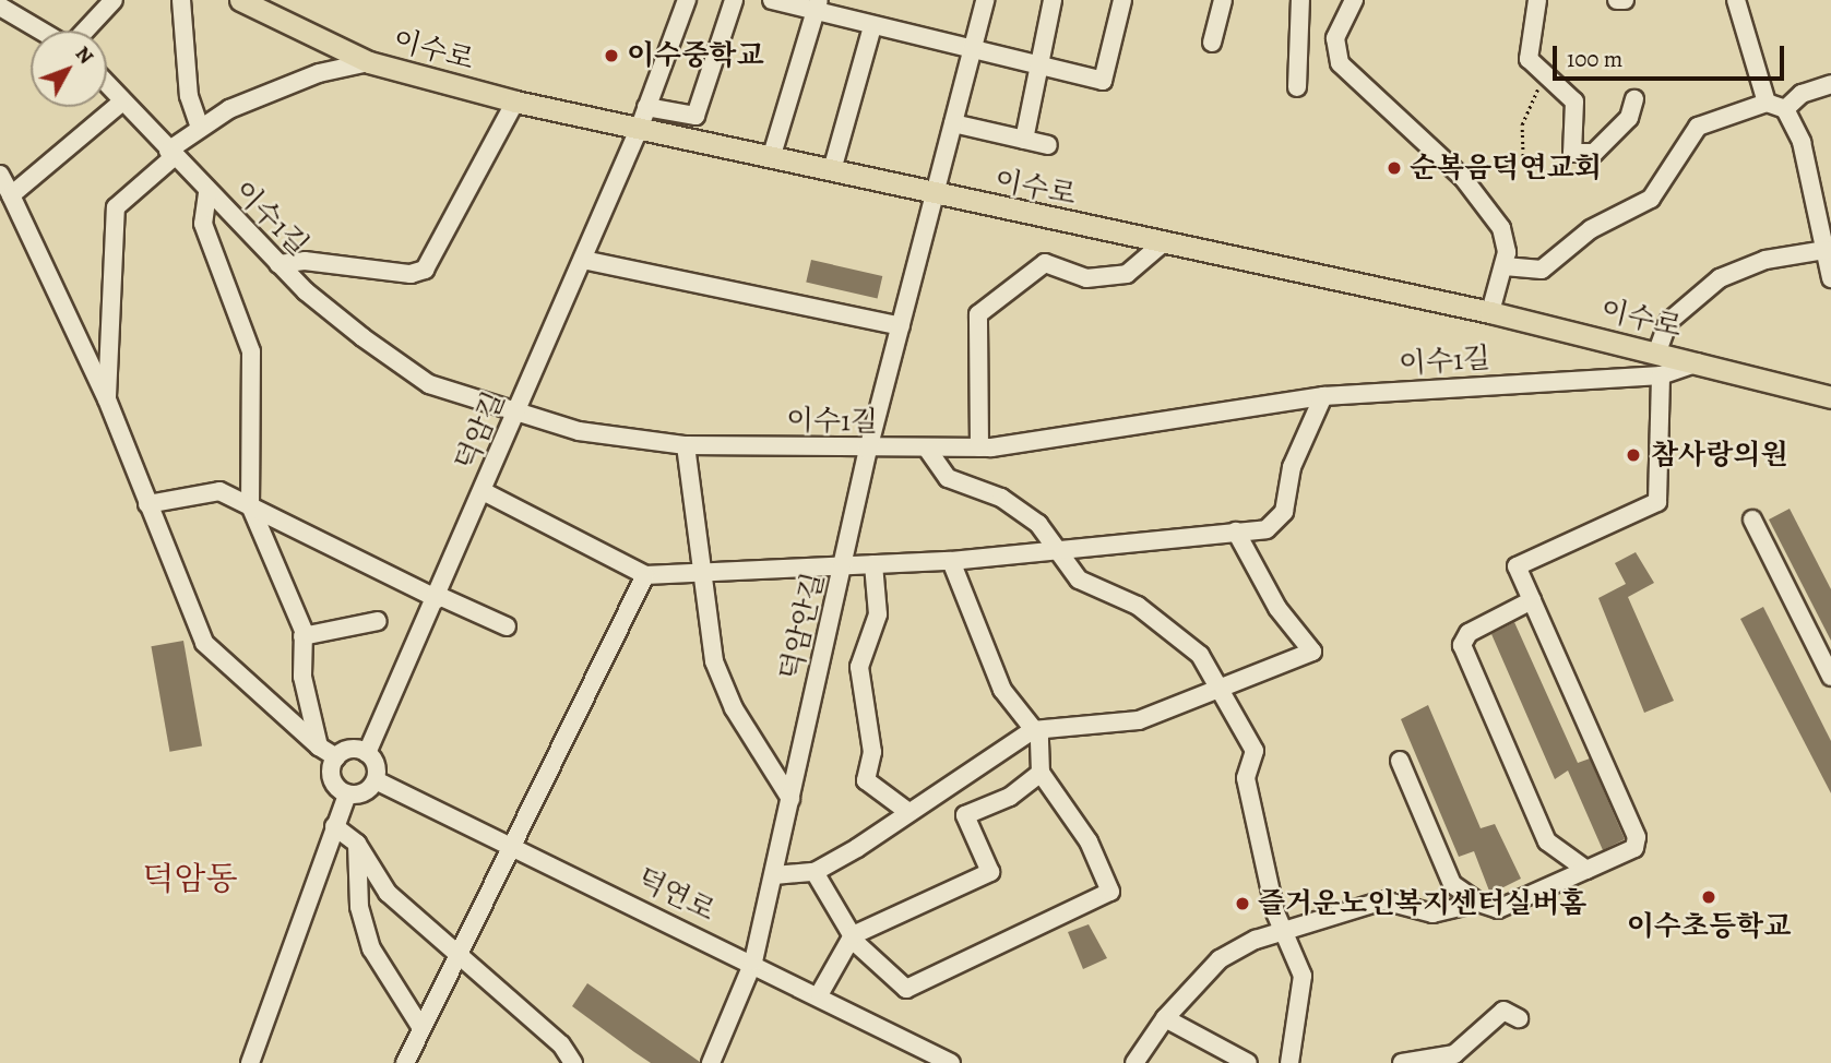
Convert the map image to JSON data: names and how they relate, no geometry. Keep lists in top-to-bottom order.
{
  "streets": {
    "main road": ["이수로"],
    "street": [
      "이수1길",
      "덕암길",
      "덕암안길",
      "덕연로"
    ]
  },
  "crossings": [
    ["이수로", "이수1길"],
    ["이수로", "덕암길"],
    ["이수로", "덕암안길"],
    ["이수1길", "덕암길"],
    ["이수1길", "덕암안길"],
    ["덕암길", "덕연로"],
    ["덕암안길", "덕연로"]
  ],
  "districts": ["덕암동"],
  "places": [
    "이수중학교",
    "순복음덕연교회",
    "참사랑의원",
    "이수초등학교",
    "즐거운노인복지센터실버홈"
  ],
  "scale_bar": "100 m",
  "north": "top right"
}
